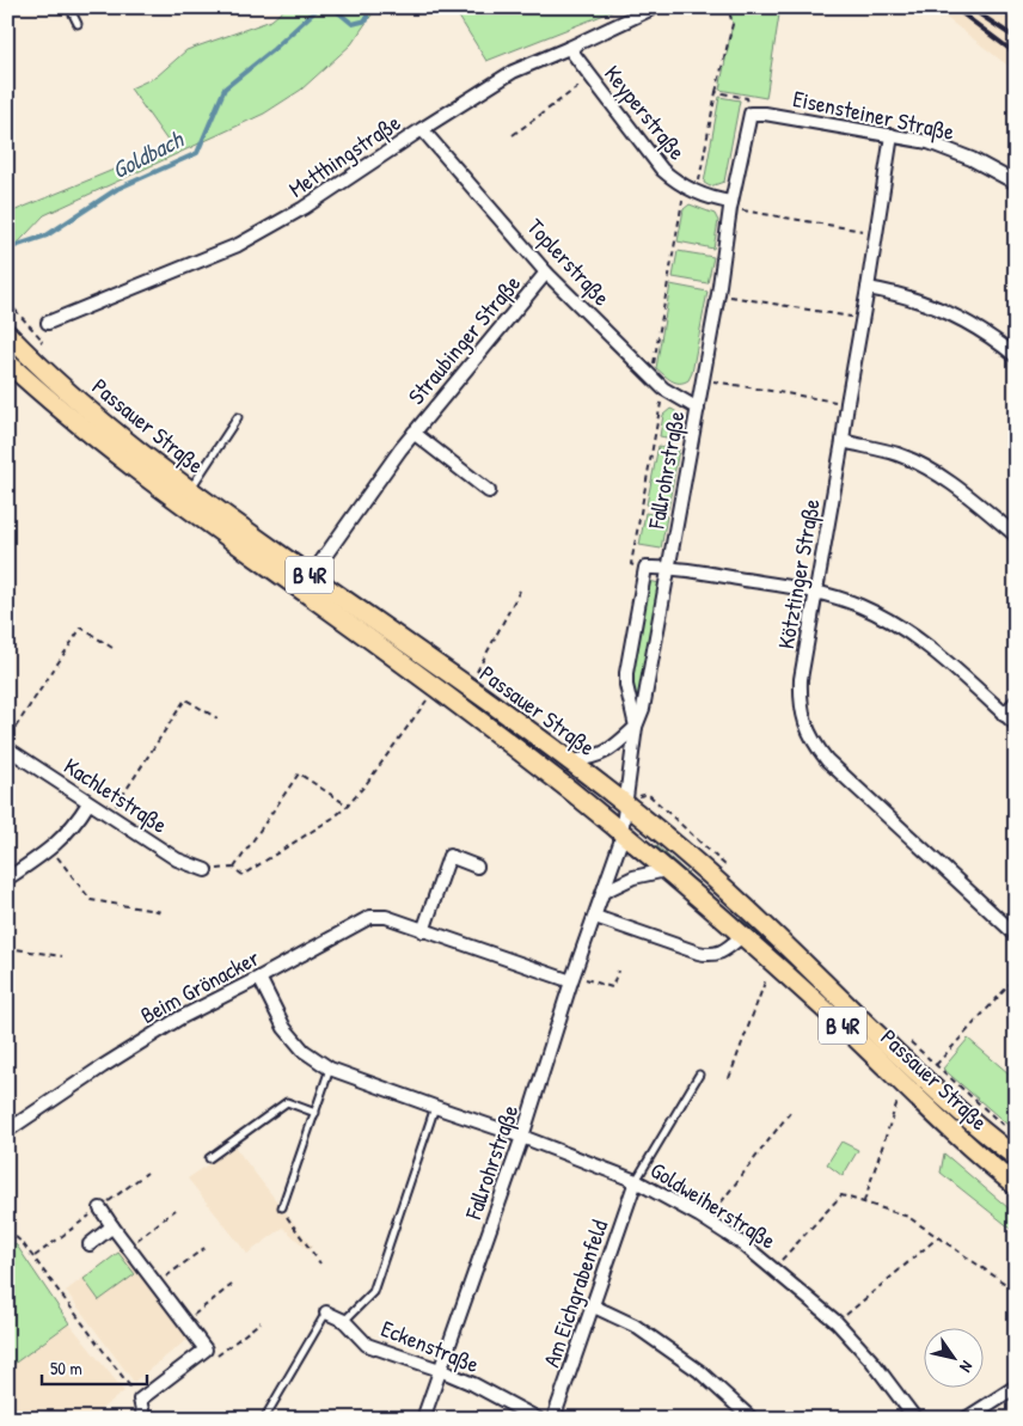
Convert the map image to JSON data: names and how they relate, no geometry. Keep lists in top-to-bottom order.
{
  "streets": {
    "main road": ["Passauer Straße", "B 4R"],
    "street": [
      "Keyperstraße",
      "Eisensteiner Straße",
      "Metthingstraße",
      "Toplerstraße",
      "Straubinger Straße",
      "Fallrohrstraße",
      "Kötztinger Straße",
      "Kachletstraße",
      "Beim Grönacker",
      "Goldweiherstraße",
      "Am Eichgrabenfeld",
      "Eckenstraße"
    ]
  },
  "crossings": [
    ["Keyperstraße", "Metthingstraße"],
    ["Keyperstraße", "Fallrohrstraße"],
    ["Eisensteiner Straße", "Fallrohrstraße"],
    ["Eisensteiner Straße", "Kötztinger Straße"],
    ["Metthingstraße", "Toplerstraße"],
    ["Toplerstraße", "Straubinger Straße"],
    ["Toplerstraße", "Fallrohrstraße"],
    ["Straubinger Straße", "Passauer Straße"],
    ["Passauer Straße", "Fallrohrstraße"],
    ["Fallrohrstraße", "Beim Grönacker"],
    ["Fallrohrstraße", "Goldweiherstraße"],
    ["Fallrohrstraße", "Eckenstraße"],
    ["Beim Grönacker", "Goldweiherstraße"],
    ["Goldweiherstraße", "Am Eichgrabenfeld"]
  ],
  "water": ["Goldbach"],
  "scale_bar": "50 m",
  "north": "bottom right"
}
